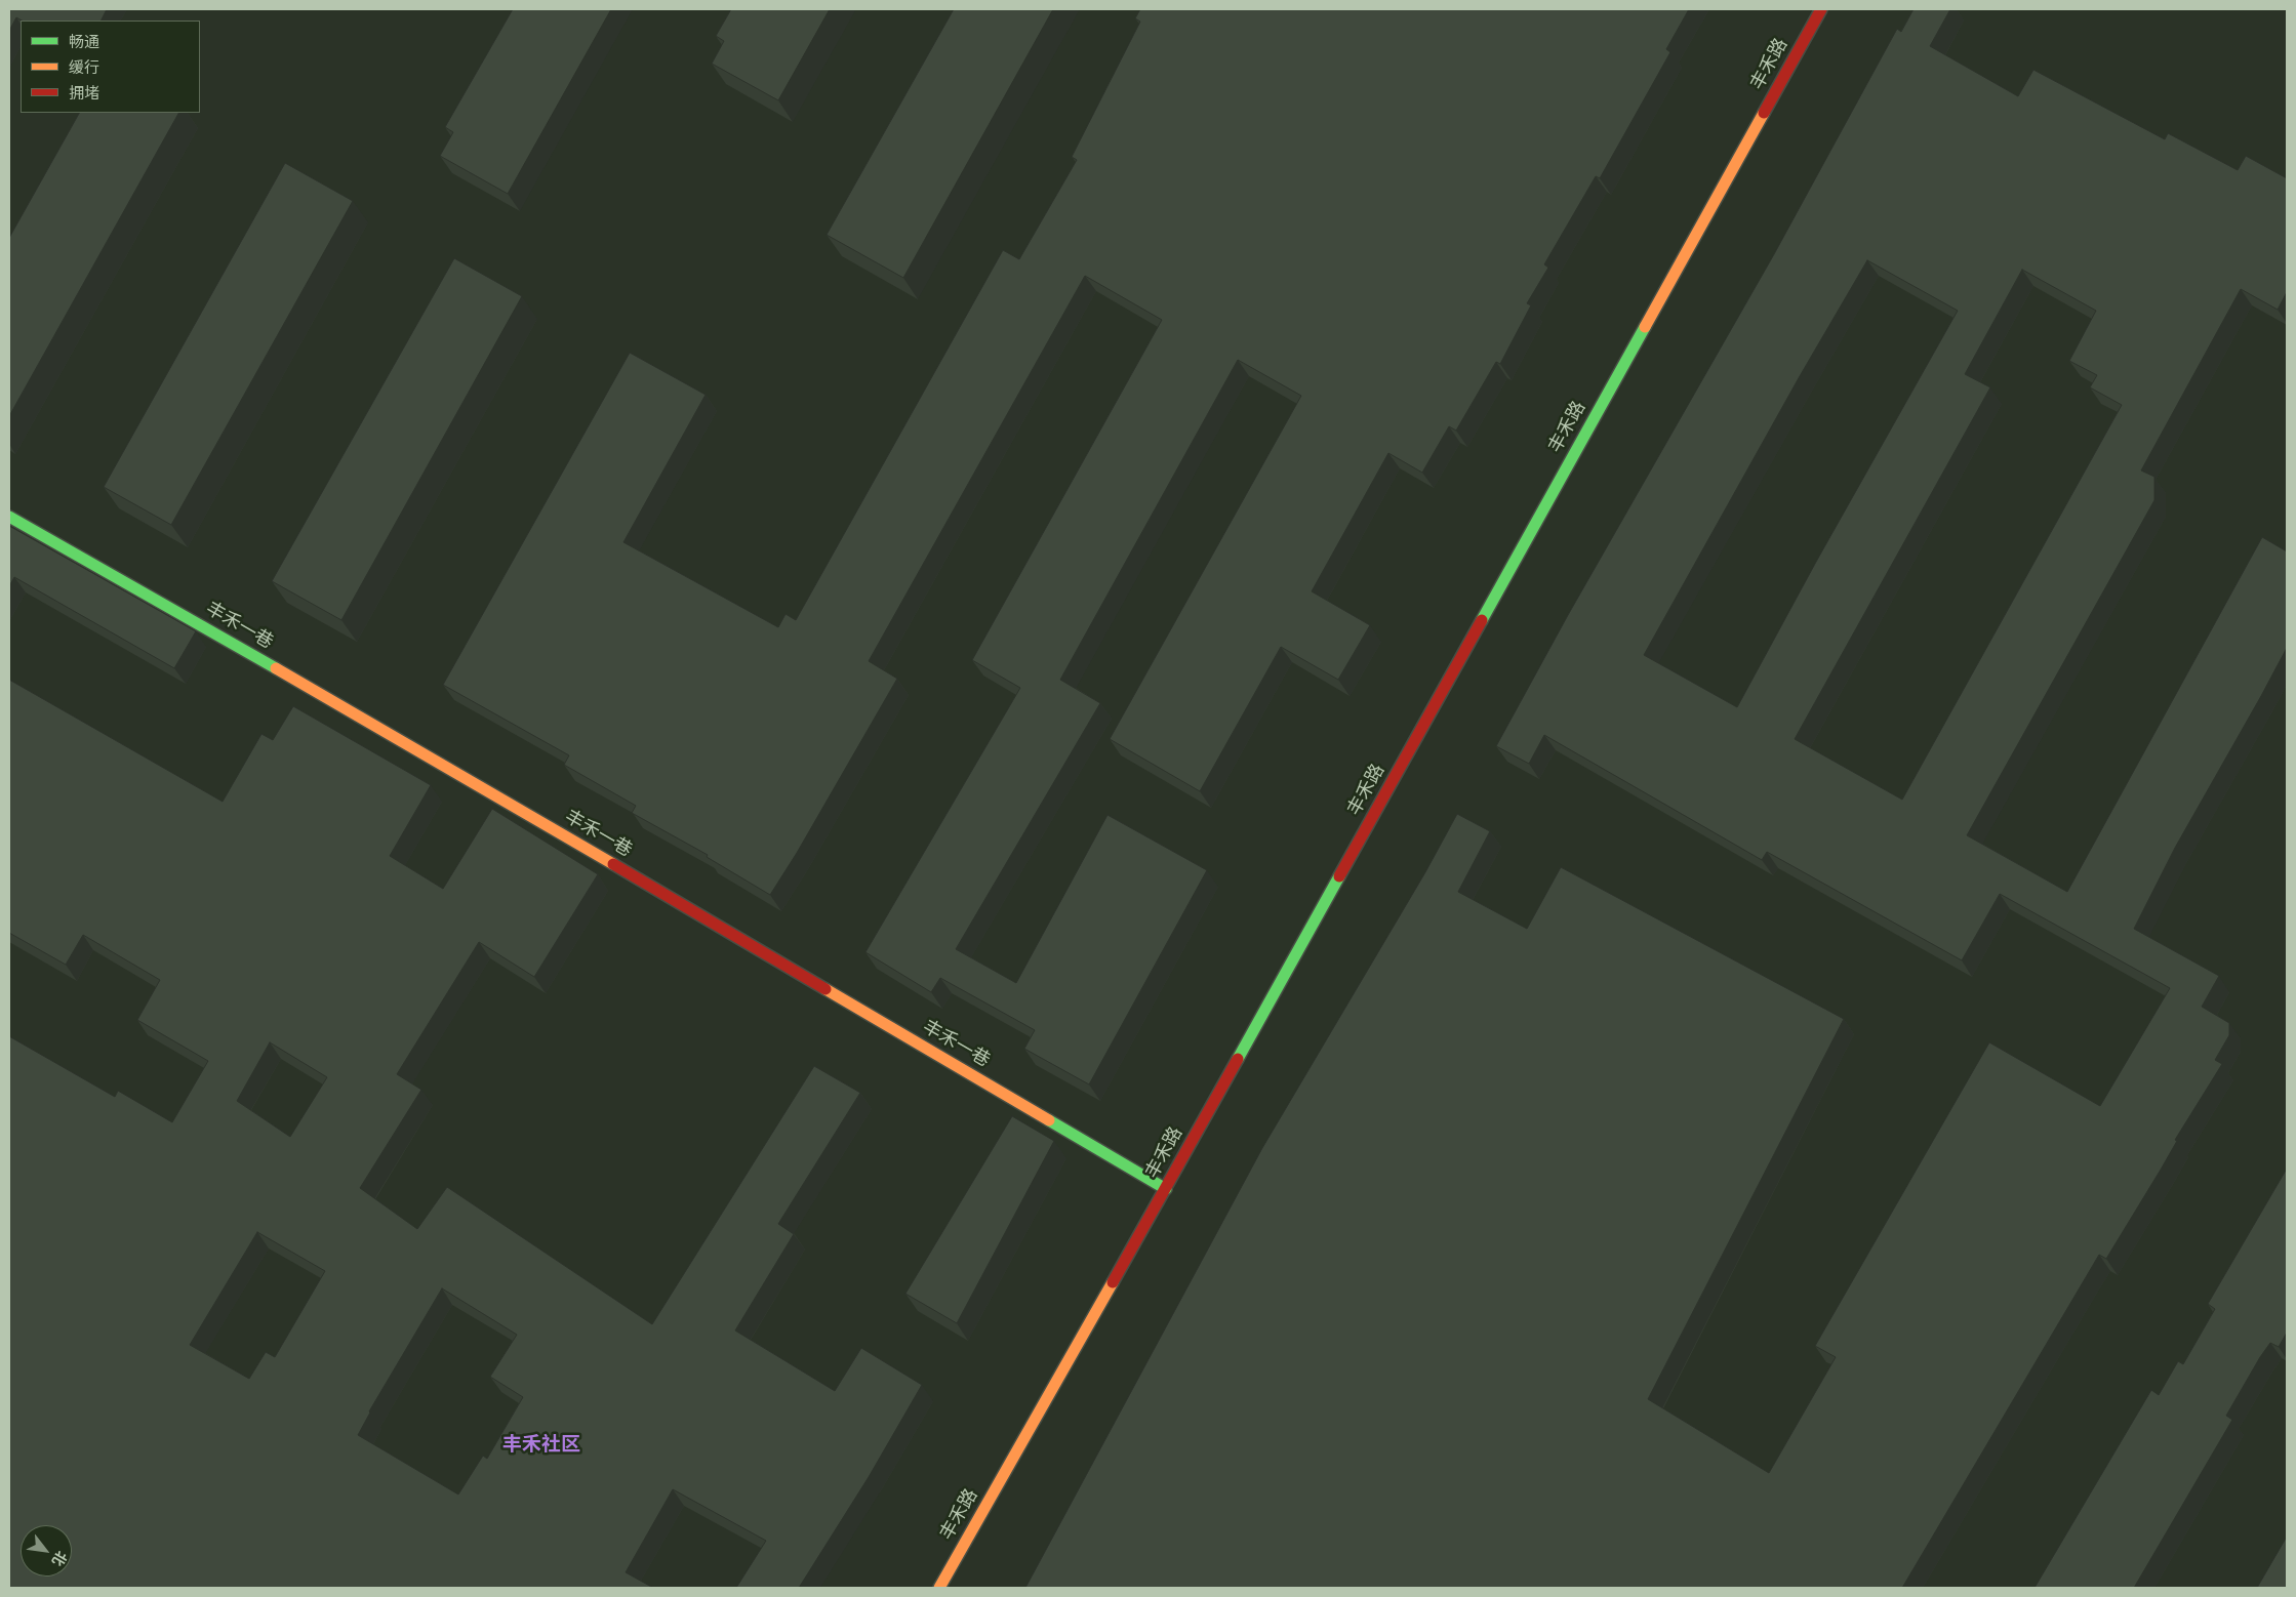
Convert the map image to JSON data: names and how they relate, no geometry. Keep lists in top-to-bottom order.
{
  "streets": {
    "main road": ["丰禾路", "丰禾一巷"]
  },
  "crossings": [
    ["丰禾路", "丰禾一巷"]
  ],
  "districts": ["丰禾社区"],
  "legend": ["畅通", "缓行", "拥堵"],
  "north": "bottom right"
}
